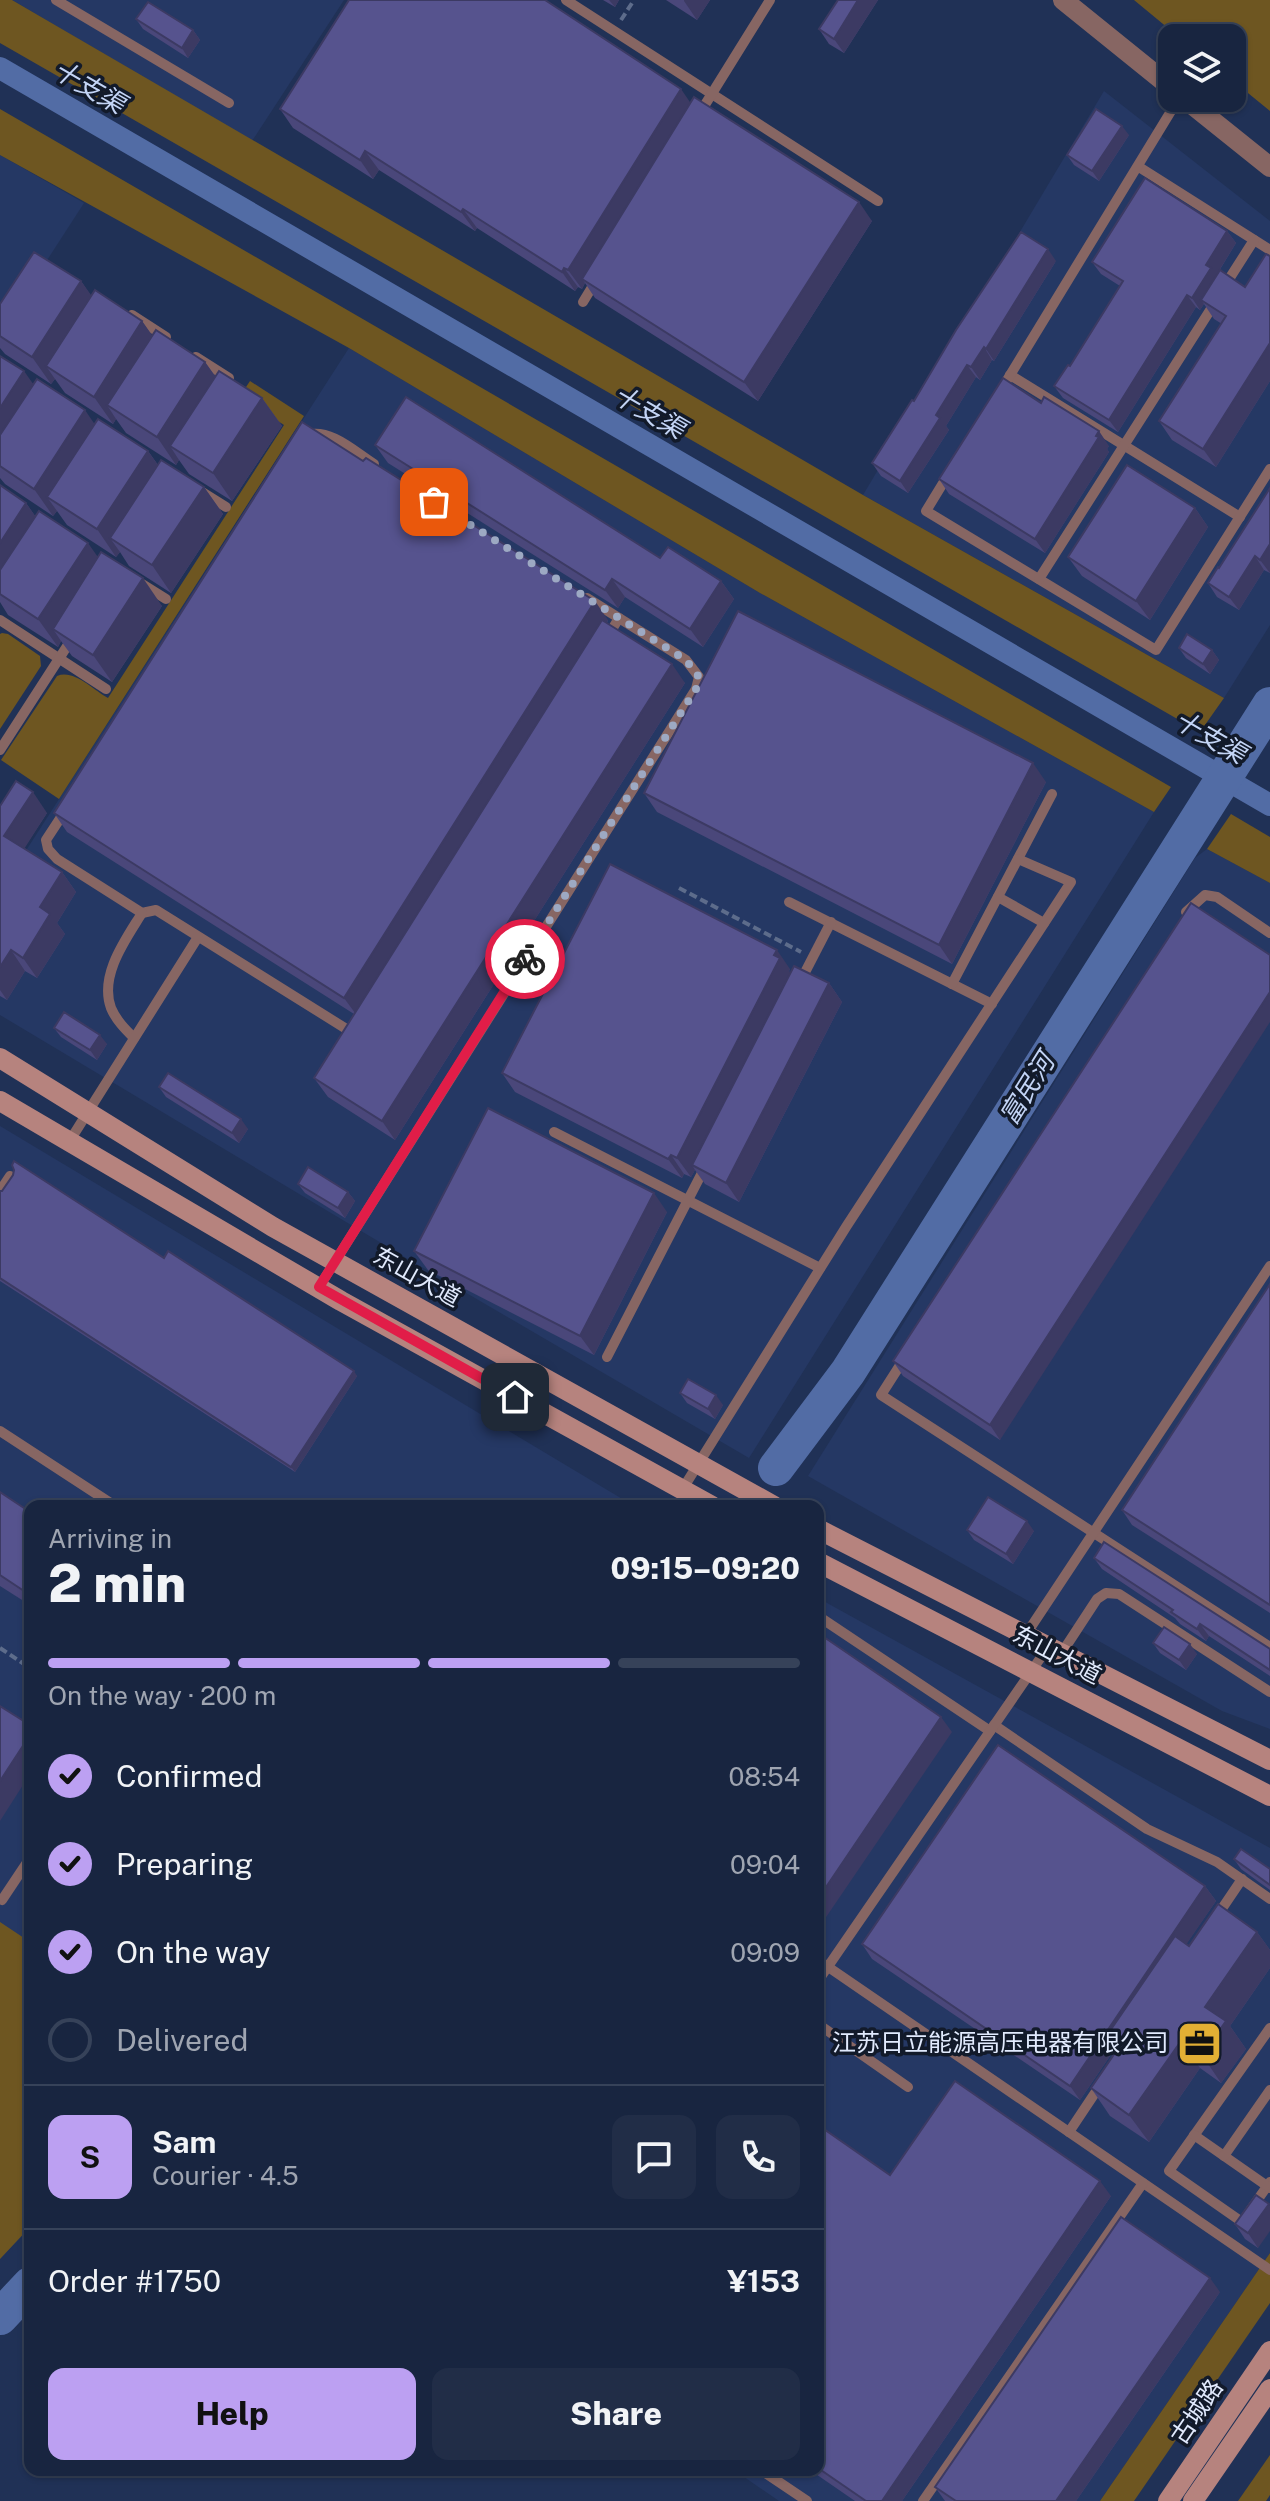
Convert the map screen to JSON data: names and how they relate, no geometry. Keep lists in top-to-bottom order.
{
  "streets": {
    "main road": ["东山大道", "古城路"]
  },
  "water": ["十支渠", "富民河"],
  "places": {
    "office": ["江苏日立能源高压电器有限公司"]
  },
  "page": {
    "heading": ["2 min", "Arriving in", "09:15–09:20"],
    "panel": [
      "Sam",
      "Courier · 4.5",
      "Order #1750",
      "¥153"
    ],
    "bar": "On the way · 200 m",
    "list": [
      ["Confirmed", "08:54"],
      ["Preparing", "09:04"],
      ["On the way", "09:09"],
      "Delivered"
    ],
    "round": "S",
    "buttons": ["Help", "Share"]
  }
}
